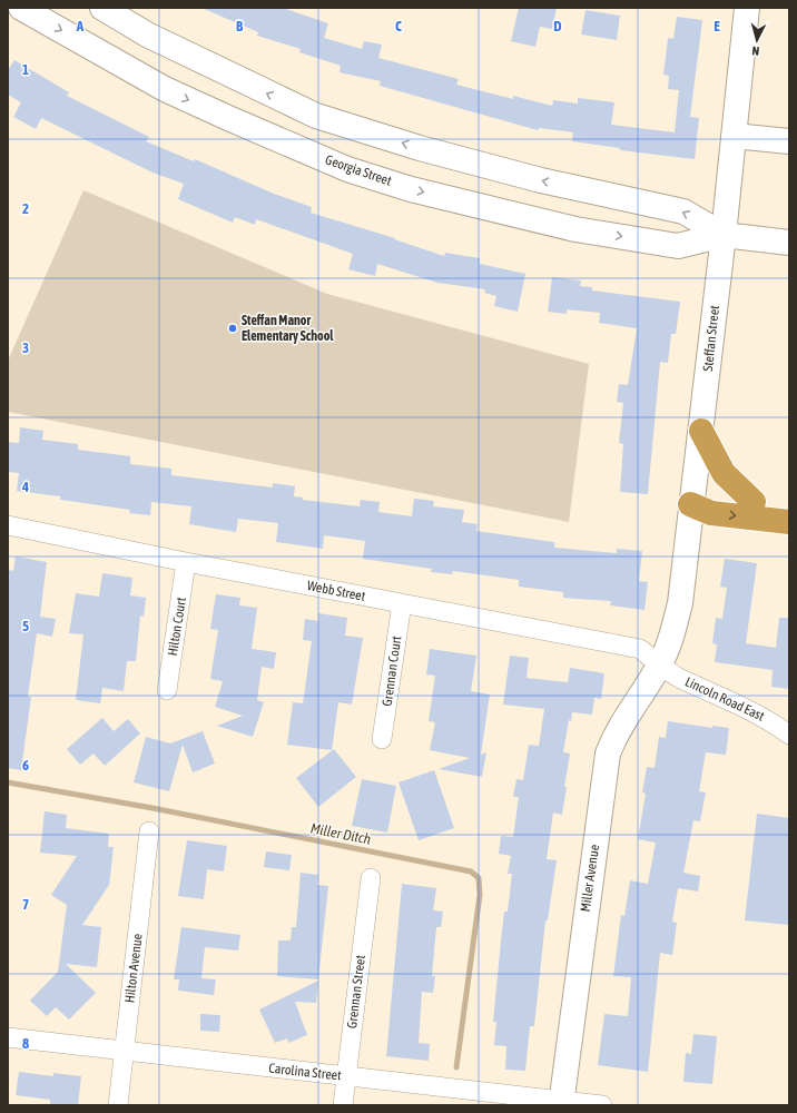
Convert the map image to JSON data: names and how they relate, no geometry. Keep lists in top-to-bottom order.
{
  "streets": {
    "main road": ["Georgia Street", "Steffan Street", "Miller Avenue"],
    "street": [
      "Webb Street",
      "Hilton Court",
      "Grennan Court",
      "Lincoln Road East",
      "Hilton Avenue",
      "Grennan Street",
      "Carolina Street"
    ]
  },
  "crossings": [
    ["Georgia Street", "Steffan Street"],
    ["Steffan Street", "Webb Street"],
    ["Steffan Street", "Lincoln Road East"],
    ["Steffan Street", "Miller Avenue"],
    ["Webb Street", "Hilton Court"],
    ["Webb Street", "Grennan Court"],
    ["Webb Street", "Lincoln Road East"],
    ["Webb Street", "Miller Avenue"],
    ["Lincoln Road East", "Miller Avenue"],
    ["Miller Avenue", "Carolina Street"],
    ["Hilton Avenue", "Carolina Street"],
    ["Grennan Street", "Carolina Street"]
  ],
  "water": ["Miller Ditch"],
  "places": ["Steffan Manor Elementary School"],
  "north": "bottom",
  "grid": {
    "columns": [
      "A",
      "B",
      "C",
      "D",
      "E"
    ],
    "rows": [
      "1",
      "2",
      "3",
      "4",
      "5",
      "6",
      "7",
      "8"
    ]
  }
}
